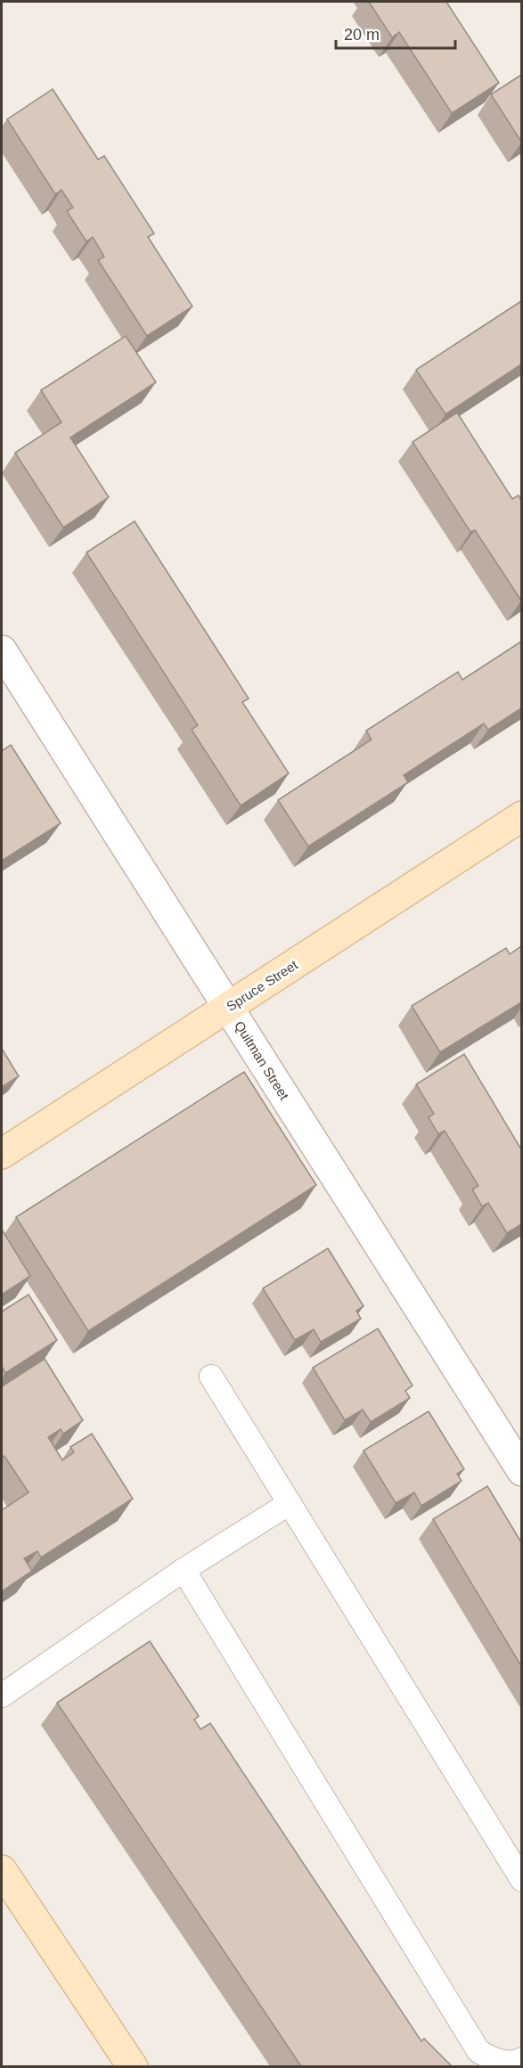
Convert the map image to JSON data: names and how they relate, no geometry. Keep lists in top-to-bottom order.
{
  "streets": {
    "main road": ["Spruce Street"],
    "street": ["Quitman Street"]
  },
  "crossings": [
    ["Spruce Street", "Quitman Street"]
  ],
  "scale_bar": "20 m"
}
